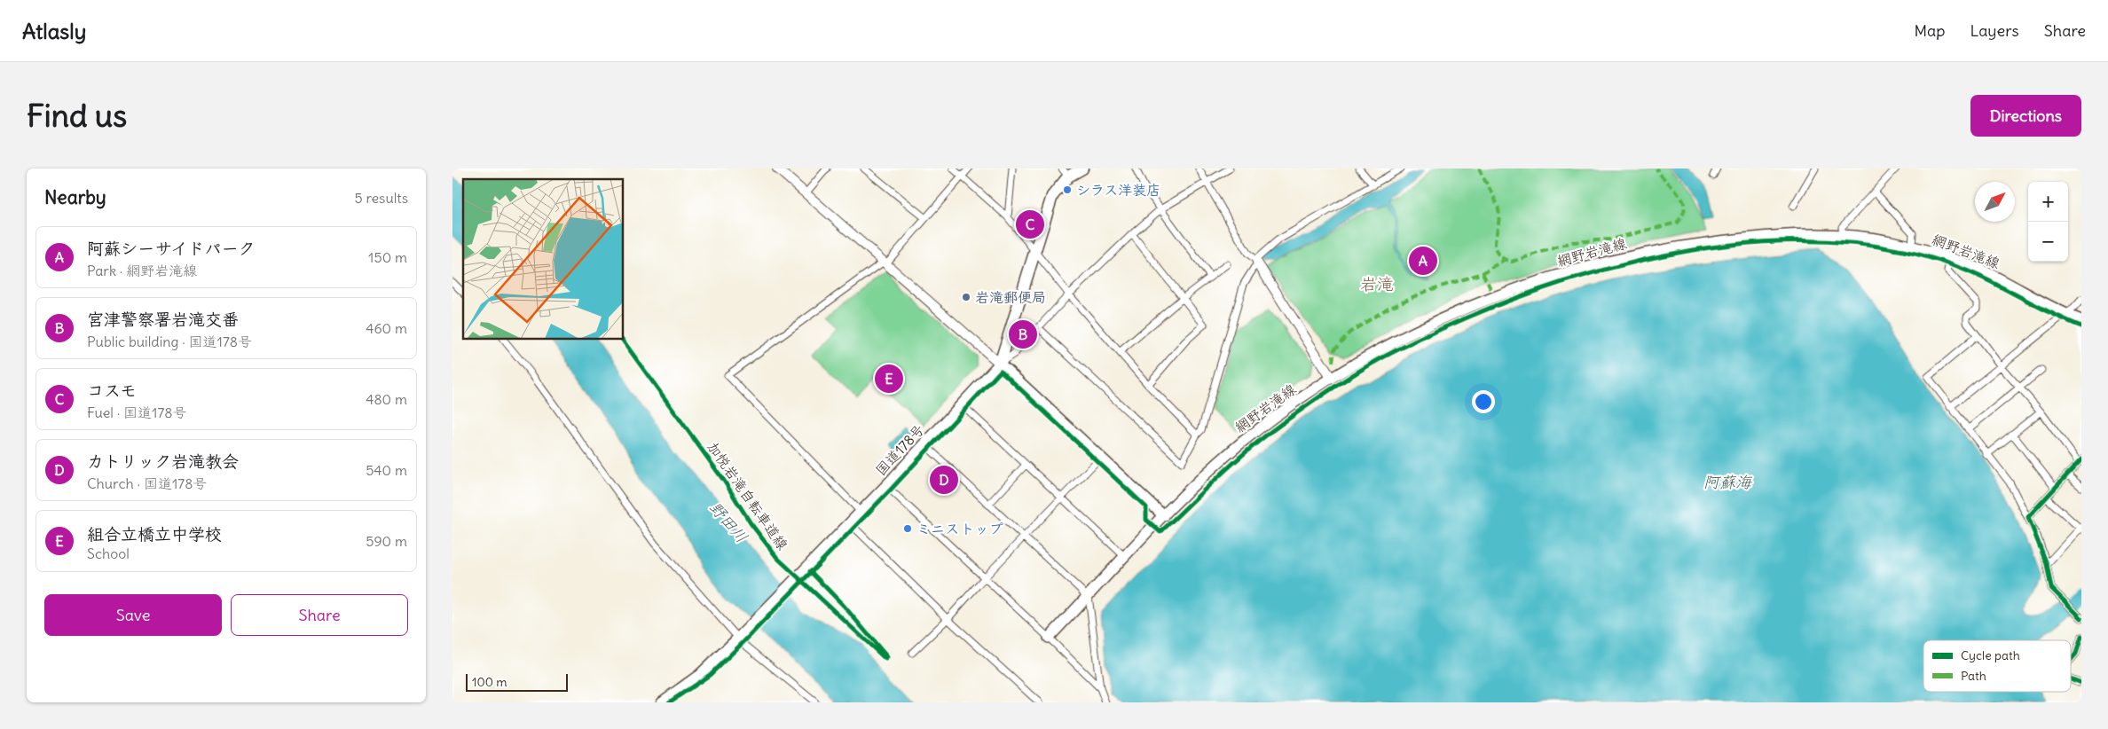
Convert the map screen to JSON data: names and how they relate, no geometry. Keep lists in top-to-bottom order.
{
  "streets": {
    "highway": ["国道178号"],
    "main road": ["網野岩滝線"],
    "cycle path": ["加悦岩滝自転車道線"]
  },
  "districts": ["岩滝"],
  "water": ["阿蘇海", "野田川"],
  "places": ["シラス洋装店", "岩滝郵便局", "ミニストップ"],
  "legend": ["Cycle path", "Path"],
  "scale_bar": "100 m",
  "north": "top right",
  "page": {
    "header": "Atlasly",
    "nav": ["Map", "Layers", "Share"],
    "buttons": [
      "Directions",
      ["Save", "Share"]
    ],
    "title": "Find us",
    "heading": ["Nearby", "5 results"],
    "map_buttons": ["+", "−"],
    "pins": [
      "C",
      "A",
      "B",
      "E",
      "D"
    ],
    "list": [
      {
        "mark": "A",
        "name": "阿蘇シーサイドパーク",
        "note": "Park · 網野岩滝線",
        "value": "150 m"
      },
      {
        "mark": "B",
        "name": "宮津警察署岩滝交番",
        "note": "Public building · 国道178号",
        "value": "460 m"
      },
      {
        "mark": "C",
        "name": "コスモ",
        "note": "Fuel · 国道178号",
        "value": "480 m"
      },
      {
        "mark": "D",
        "name": "カトリック岩滝教会",
        "note": "Church · 国道178号",
        "value": "540 m"
      },
      {
        "mark": "E",
        "name": "組合立橋立中学校",
        "note": "School",
        "value": "590 m"
      }
    ],
    "scale": "100 m"
  }
}
